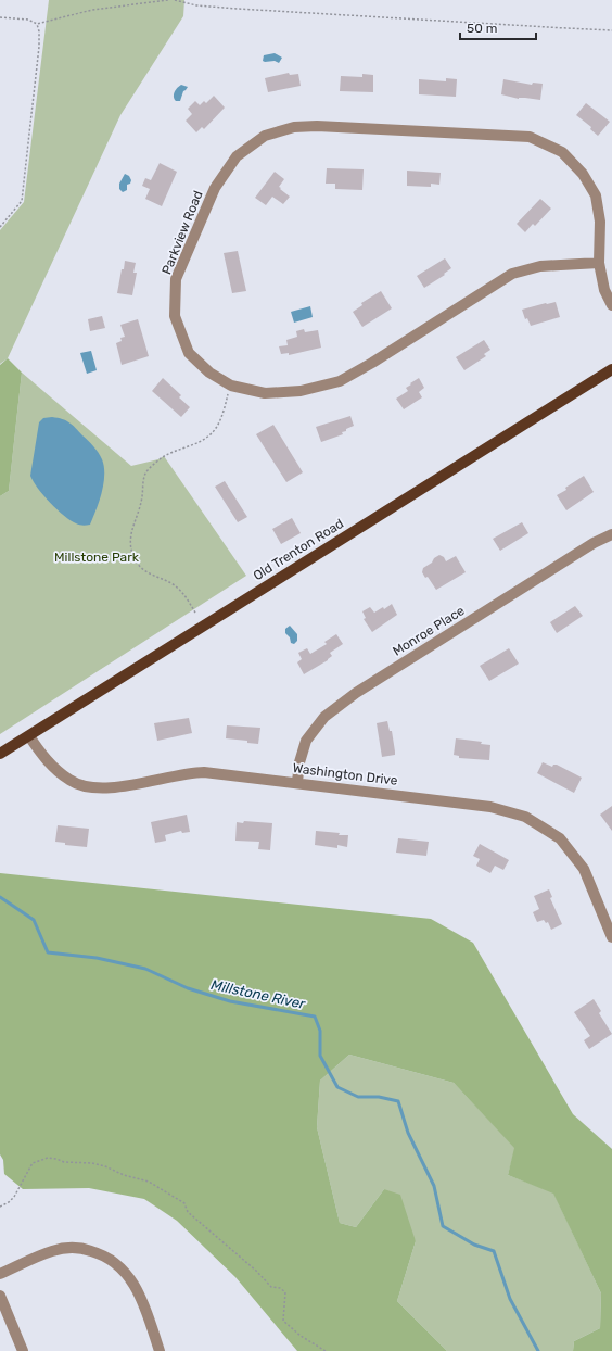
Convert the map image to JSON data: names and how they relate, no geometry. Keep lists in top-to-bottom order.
{
  "streets": {
    "main road": ["Old Trenton Road"],
    "street": ["Parkview Road", "Monroe Place", "Washington Drive"]
  },
  "crossings": [
    ["Old Trenton Road", "Washington Drive"],
    ["Monroe Place", "Washington Drive"]
  ],
  "water": ["Millstone River"],
  "parks": ["Millstone Park"],
  "scale_bar": "50 m"
}
